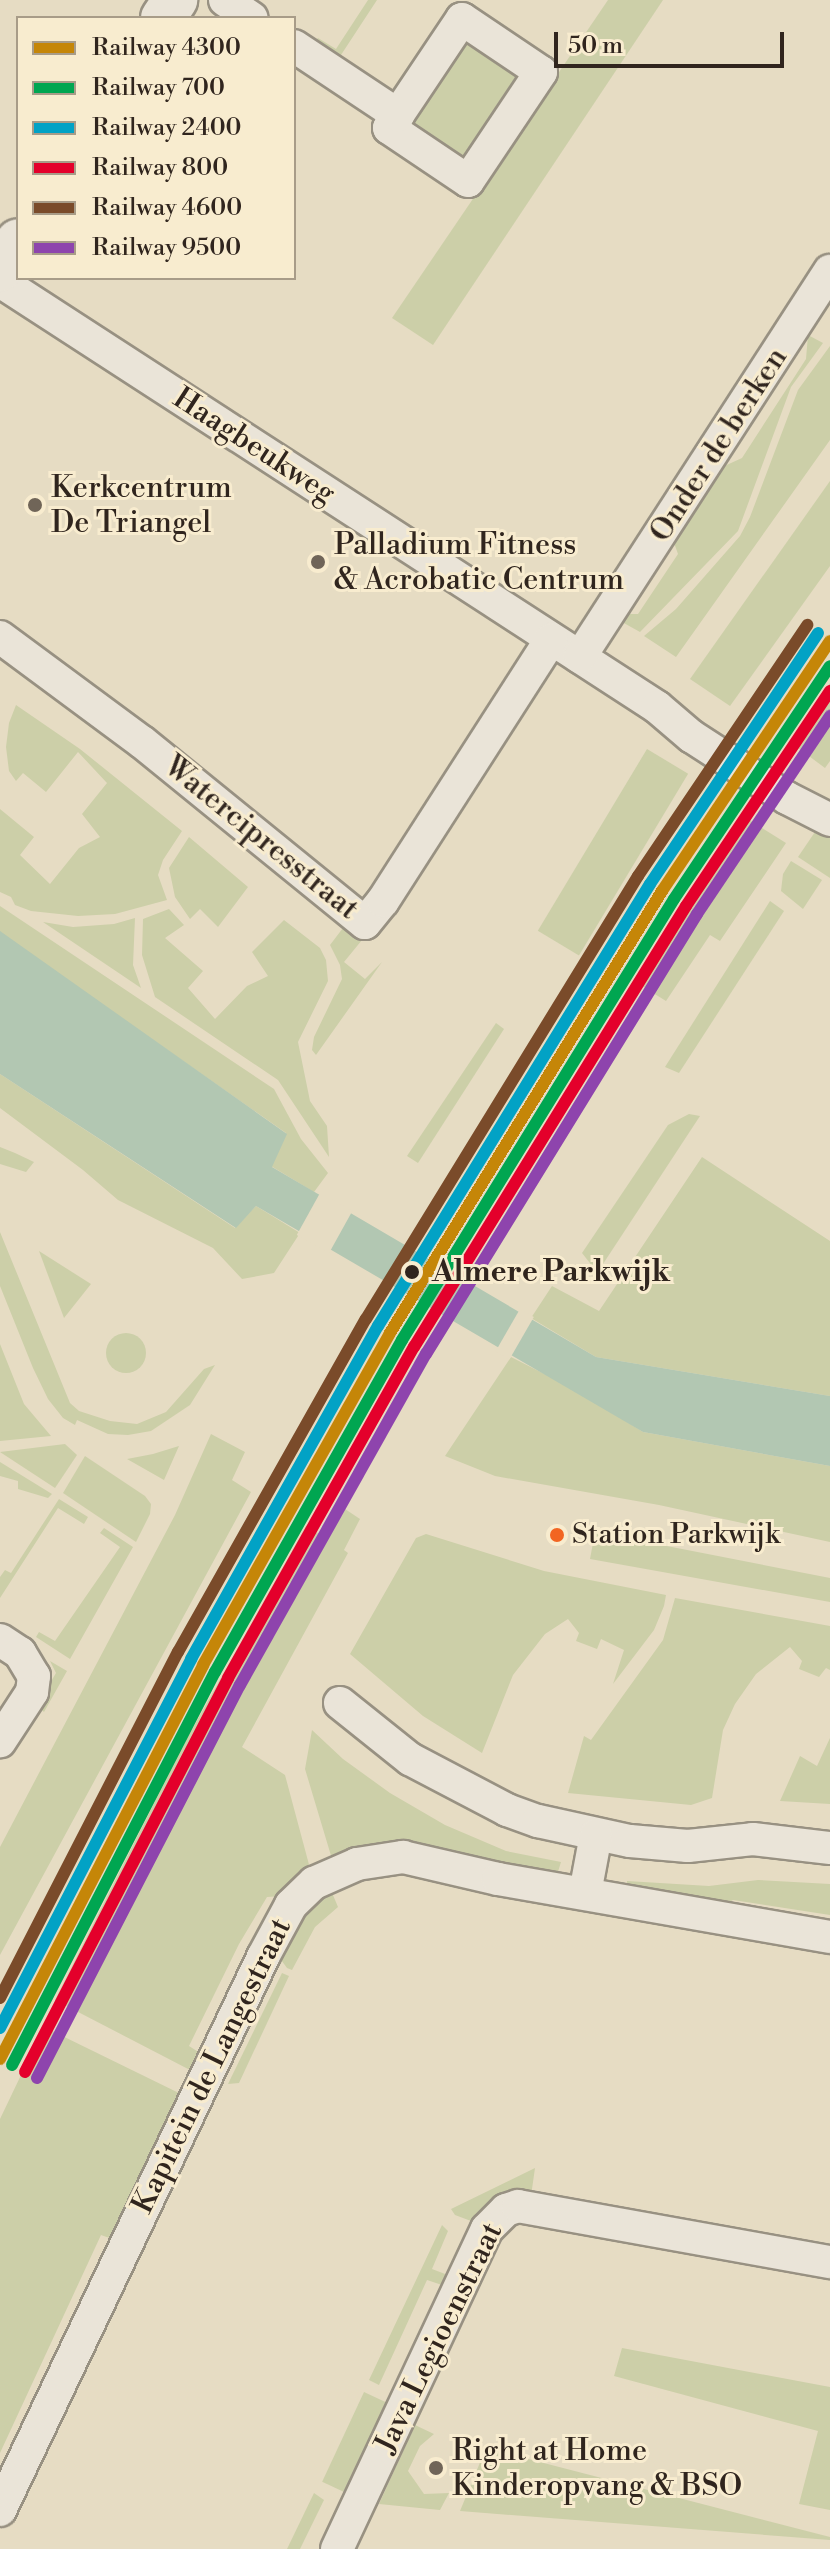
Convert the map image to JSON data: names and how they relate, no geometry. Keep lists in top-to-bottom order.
{
  "streets": {
    "street": [
      "Onder de berken",
      "Haagbeukweg",
      "Watercipresstraat",
      "Kapitein de Langestraat",
      "Java Legioenstraat"
    ]
  },
  "crossings": [
    ["Onder de berken", "Haagbeukweg"],
    ["Haagbeukweg", "Watercipresstraat"]
  ],
  "places": [
    "Kerkcentrum De Triangel",
    "Palladium Fitness & Acrobatic Centrum",
    "Almere Parkwijk",
    "Station Parkwijk",
    "Right at Home Kinderopvang & BSO"
  ],
  "lines": [
    "rail line 4600",
    "rail line 2400",
    "rail line 4300",
    "rail line 700",
    "rail line 800",
    "rail line 9500"
  ],
  "legend": [
    "Railway 4300",
    "Railway 700",
    "Railway 2400",
    "Railway 800",
    "Railway 4600",
    "Railway 9500"
  ],
  "scale_bar": "50 m"
}
